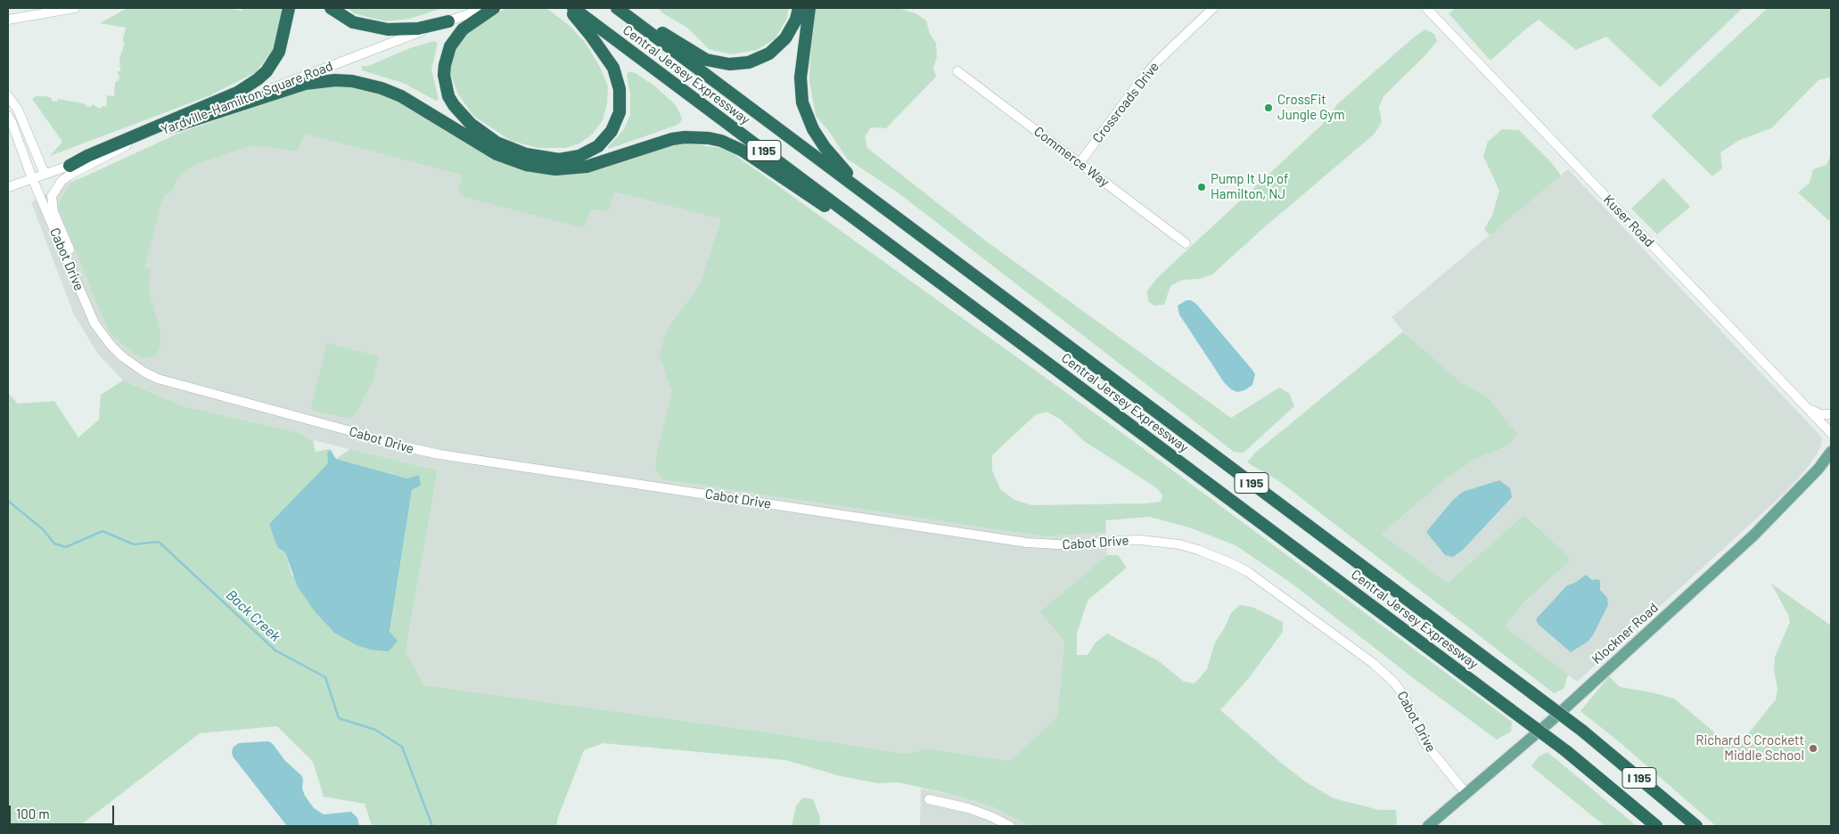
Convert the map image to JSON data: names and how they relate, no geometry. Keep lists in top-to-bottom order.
{
  "streets": {
    "highway": ["Central Jersey Expressway", "I 195"],
    "main road": ["Klockner Road"],
    "street": [
      "Yardville-Hamilton Square Road",
      "Crossroads Drive",
      "Commerce Way",
      "Kuser Road",
      "Cabot Drive"
    ]
  },
  "crossings": [
    ["Yardville-Hamilton Square Road", "Cabot Drive"],
    ["Crossroads Drive", "Commerce Way"],
    ["Cabot Drive", "Klockner Road"]
  ],
  "water": ["Back Creek"],
  "places": ["CrossFit Jungle Gym", "Pump It Up of Hamilton, NJ", "Richard C Crockett Middle School"],
  "scale_bar": "100 m"
}
